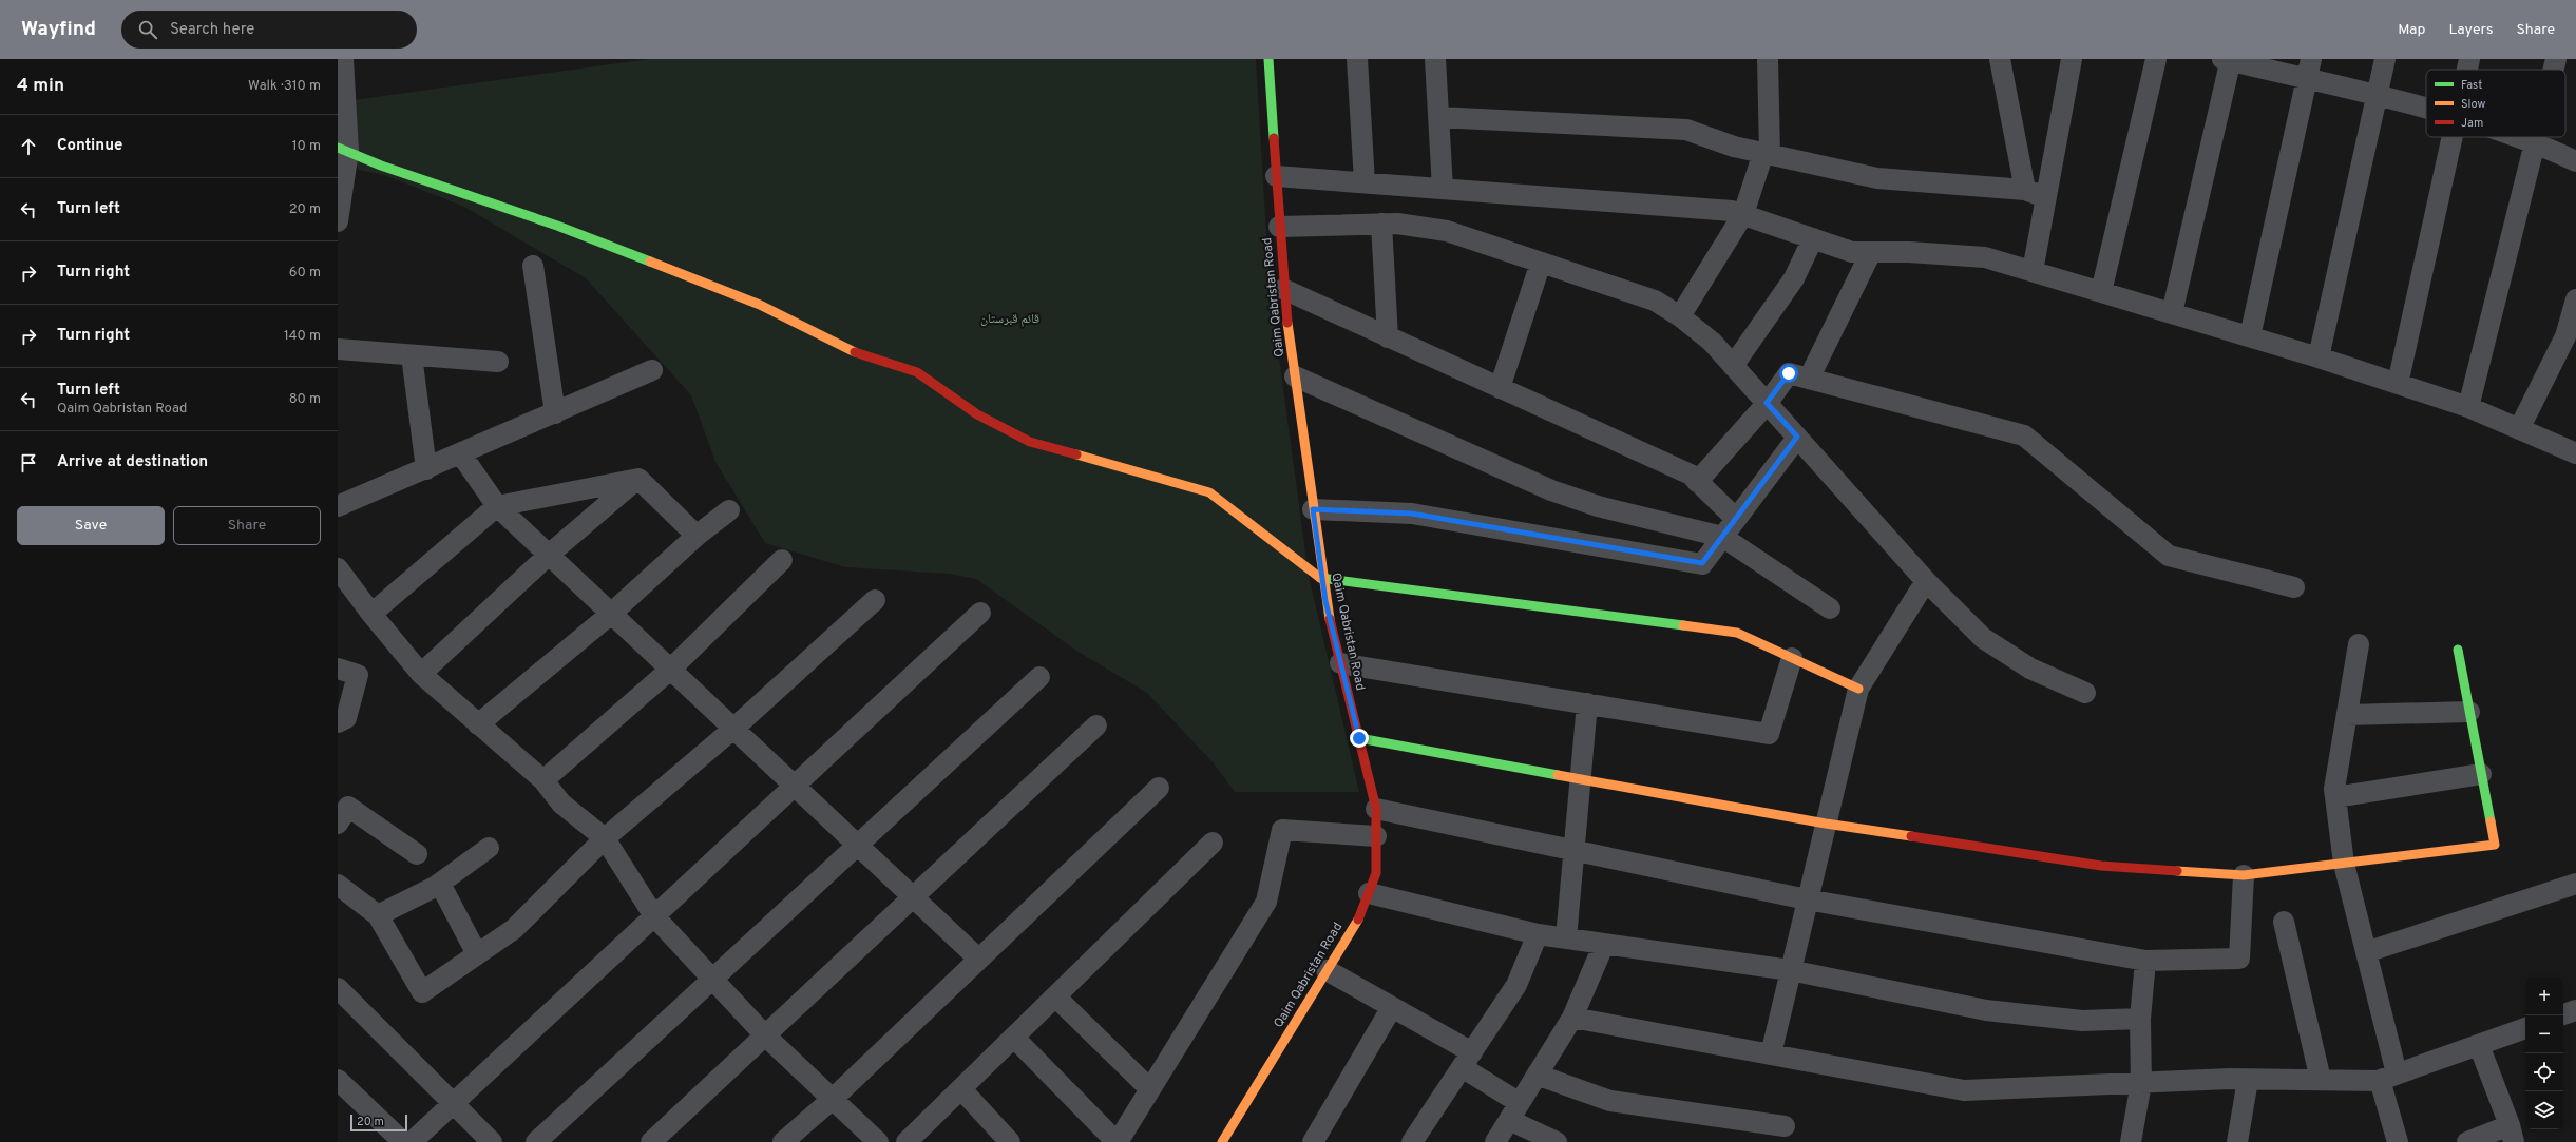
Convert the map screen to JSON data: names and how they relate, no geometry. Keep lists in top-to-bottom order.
{
  "streets": {
    "street": ["Qaim Qabristan Road"]
  },
  "parks": ["قائم قبرستان"],
  "legend": ["Fast", "Slow", "Jam"],
  "scale_bar": "20 m",
  "page": {
    "header": "Wayfind",
    "search": "Search here",
    "nav": ["Map", "Layers", "Share"],
    "heading": ["4 min", "Walk · 310 m"],
    "list": [
      ["Continue", "10 m"],
      ["Turn left", "20 m"],
      ["Turn right", "60 m"],
      ["Turn right", "140 m"],
      ["Turn left", "Qaim Qabristan Road", "80 m"],
      "Arrive at destination"
    ],
    "buttons": ["Save", "Share"],
    "map_buttons": ["+", "−"],
    "scale": "20 m"
  }
}
